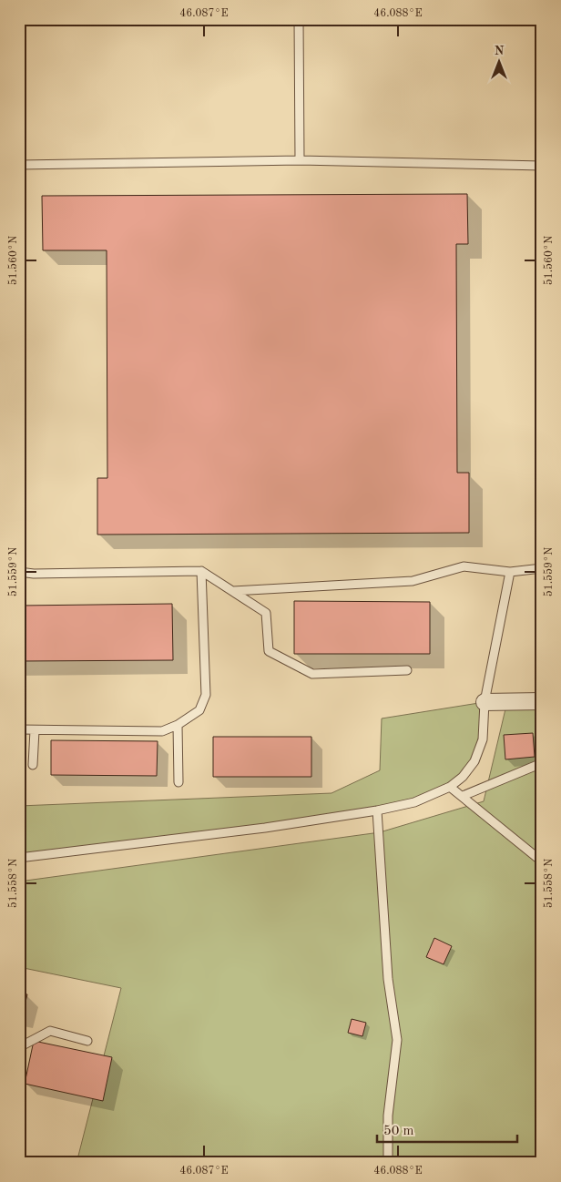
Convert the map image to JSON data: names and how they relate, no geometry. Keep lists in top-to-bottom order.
{
  "scale_bar": "50 m",
  "north": "top",
  "coordinates": [
    "46.087°E",
    "46.088°E",
    "51.560°N",
    "51.559°N",
    "51.558°N"
  ]
}
